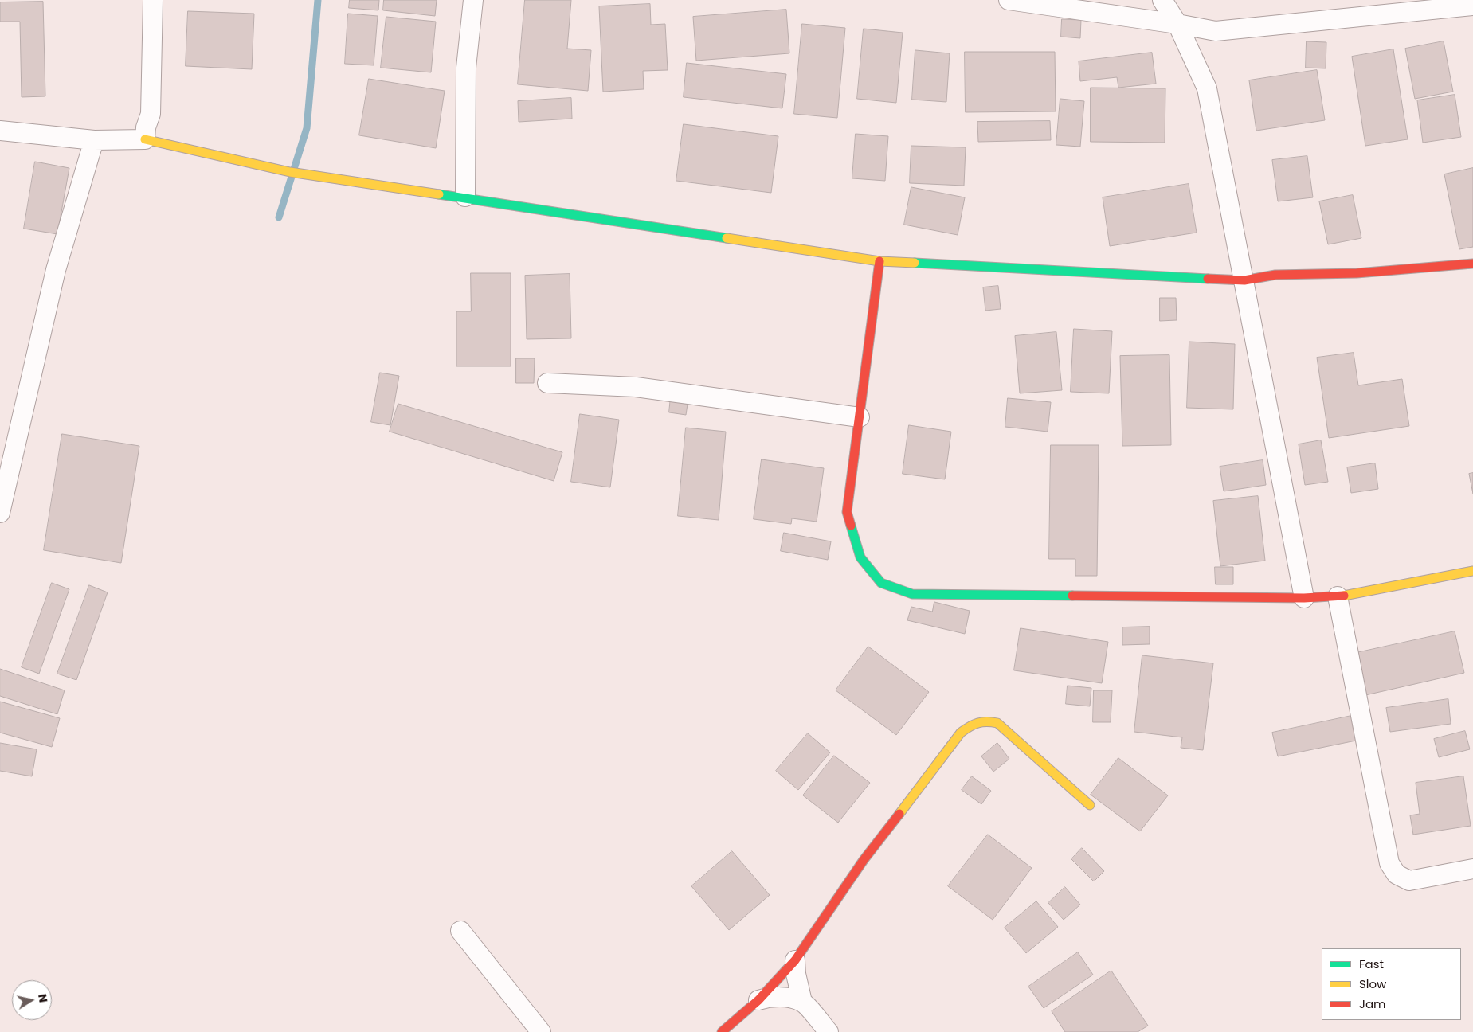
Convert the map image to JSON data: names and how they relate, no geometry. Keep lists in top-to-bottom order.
{
  "legend": ["Fast", "Slow", "Jam"],
  "north": "right"
}
